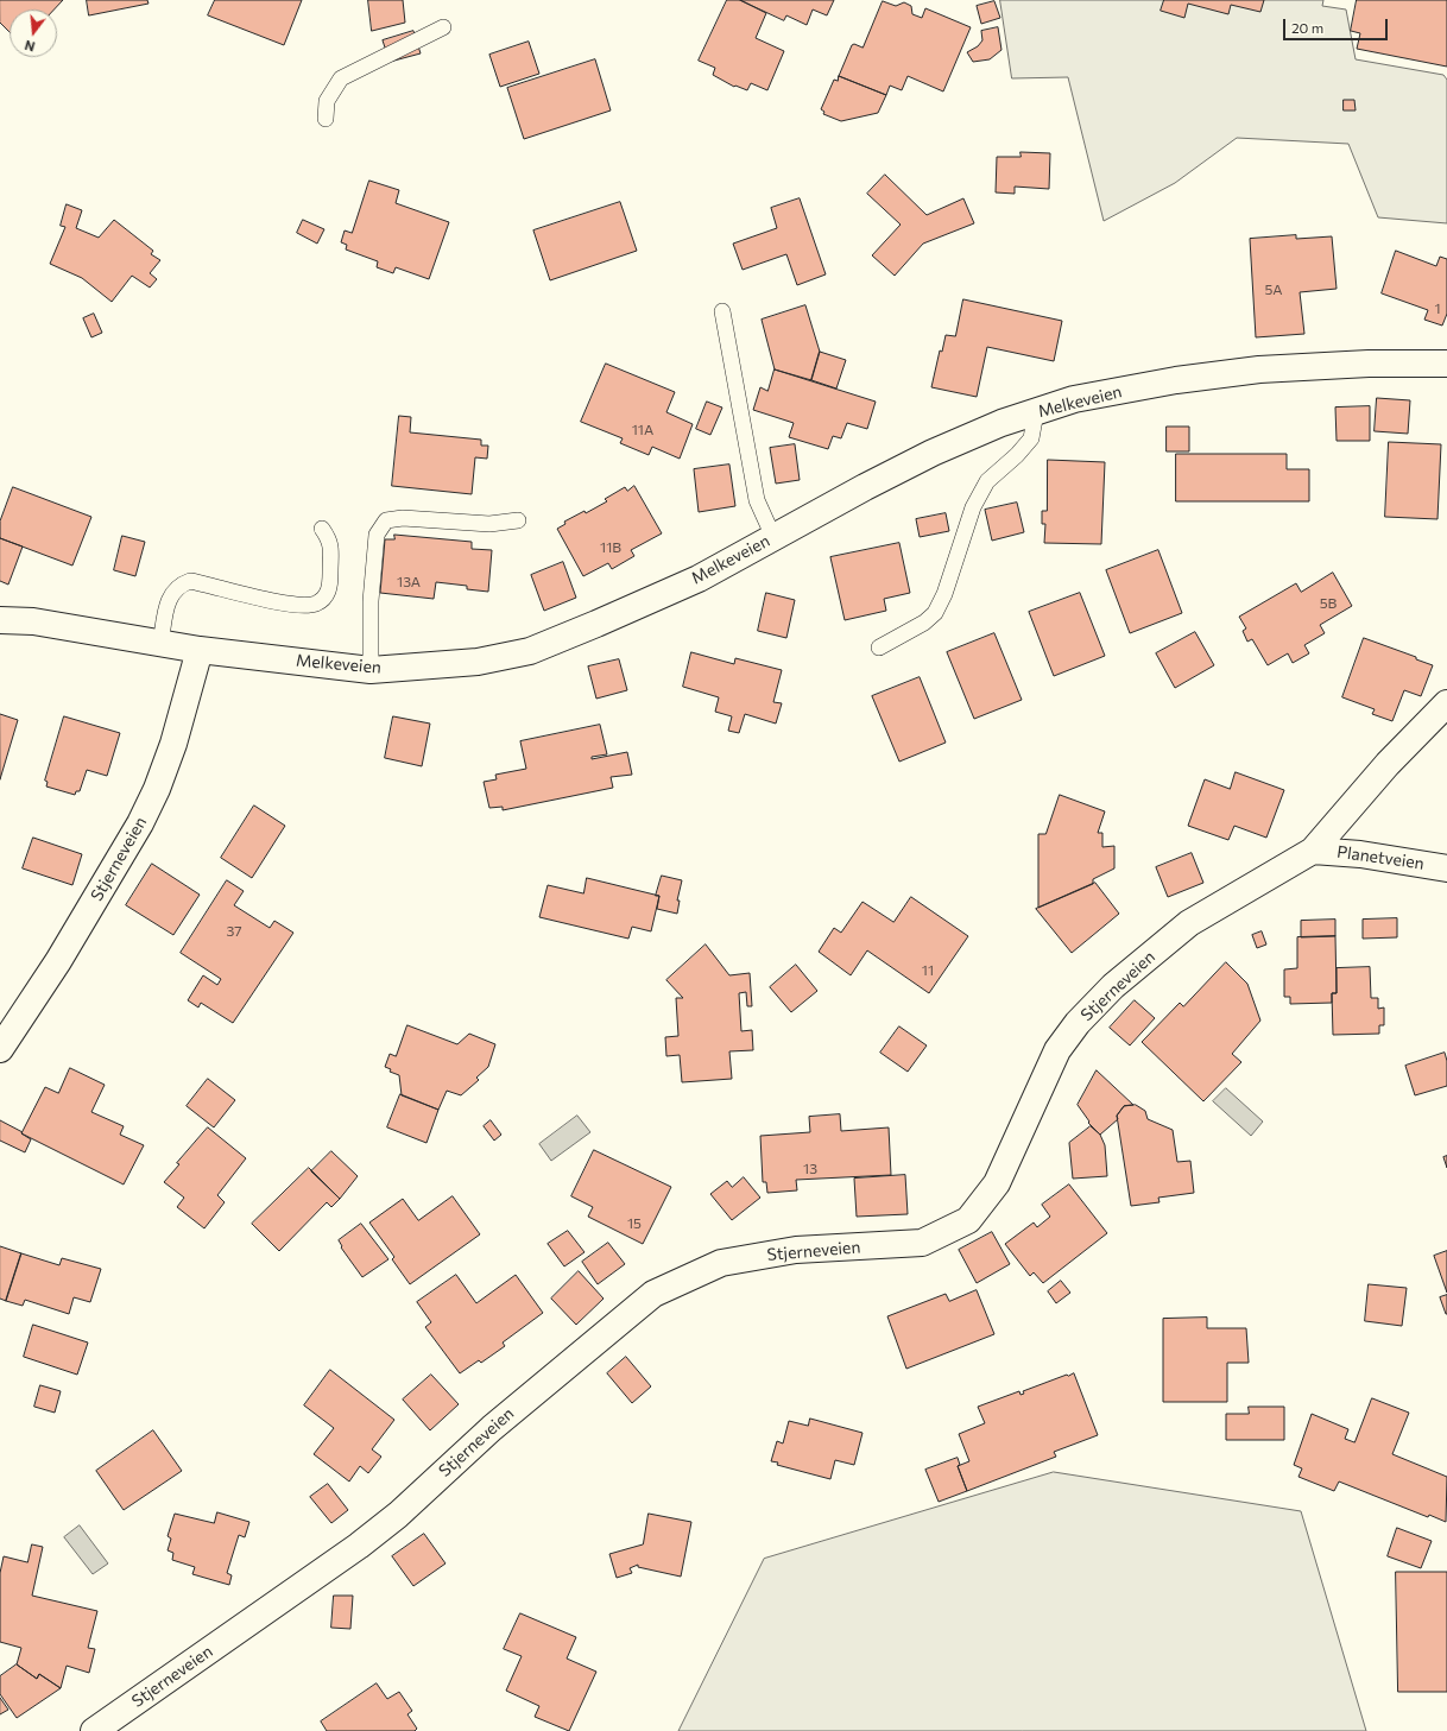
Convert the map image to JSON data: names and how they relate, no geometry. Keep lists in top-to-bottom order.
{
  "streets": {
    "street": ["Melkeveien", "Planetveien", "Stjerneveien"]
  },
  "crossings": [
    ["Melkeveien", "Stjerneveien"],
    ["Planetveien", "Stjerneveien"]
  ],
  "house_numbers": [
    "5A",
    "1",
    "11A",
    "11B",
    "13A",
    "5B",
    "37",
    "11",
    "13",
    "15"
  ],
  "scale_bar": "20 m",
  "north": "bottom"
}
